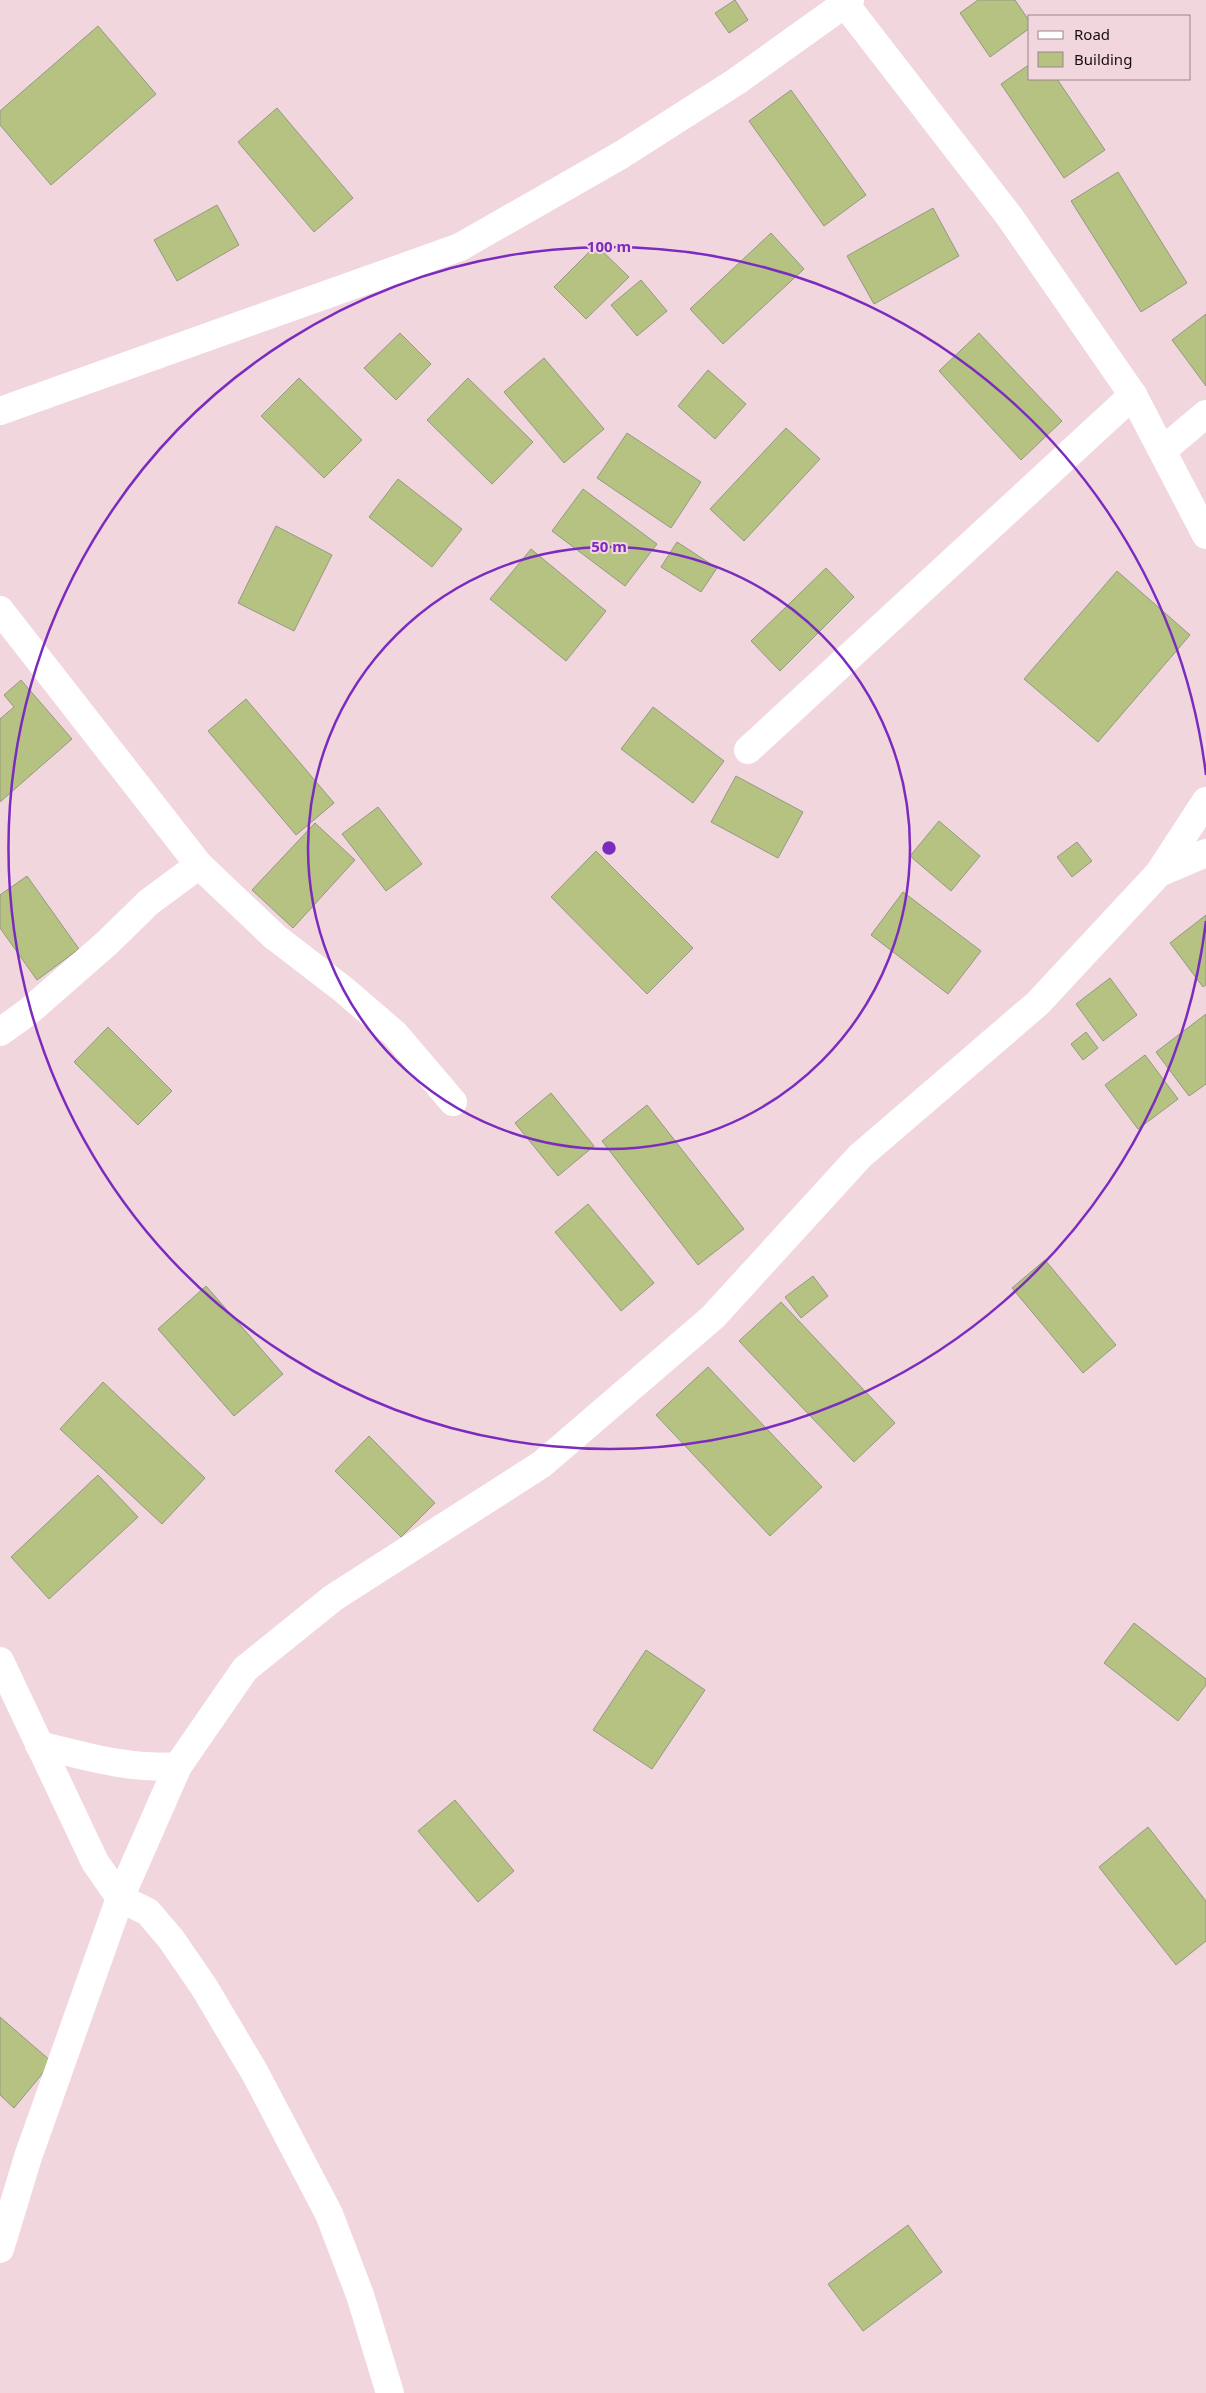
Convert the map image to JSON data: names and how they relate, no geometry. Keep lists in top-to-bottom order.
{
  "legend": ["Road", "Building"],
  "rings": ["100 m", "50 m"]
}
